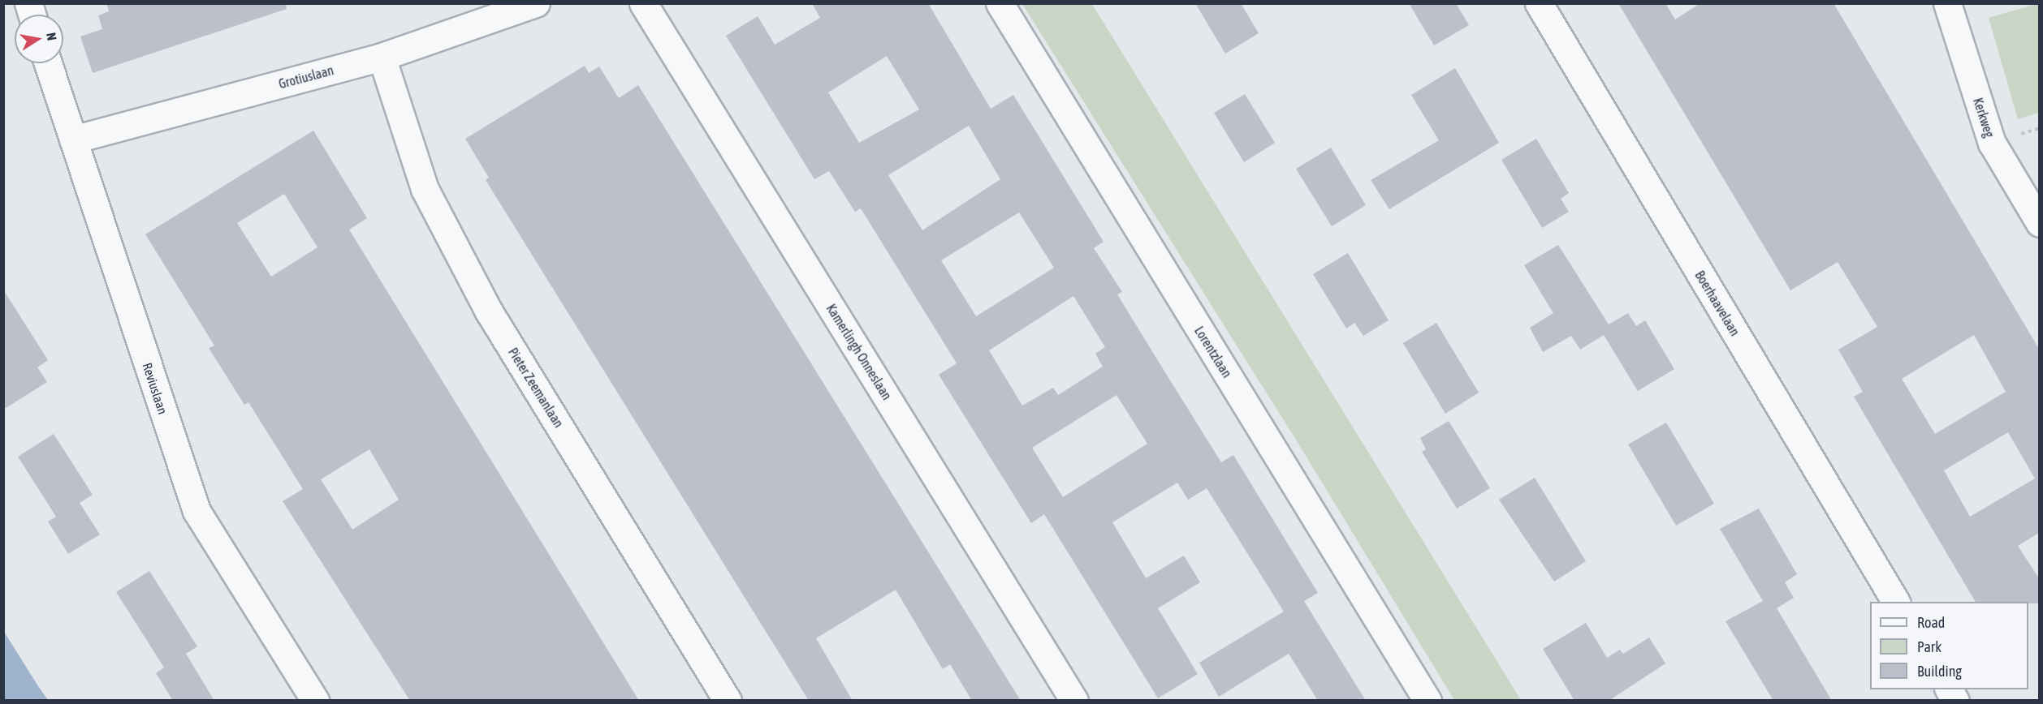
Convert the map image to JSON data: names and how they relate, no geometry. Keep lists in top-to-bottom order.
{
  "streets": {
    "street": [
      "Grotiuslaan",
      "Kerkweg",
      "Boerhaavelaan",
      "Kamerlingh Onneslaan",
      "Lorentzlaan",
      "Pieter Zeemanlaan",
      "Reviuslaan"
    ]
  },
  "crossings": [
    ["Grotiuslaan", "Pieter Zeemanlaan"],
    ["Grotiuslaan", "Reviuslaan"]
  ],
  "legend": ["Road", "Park", "Building"],
  "north": "right"
}
